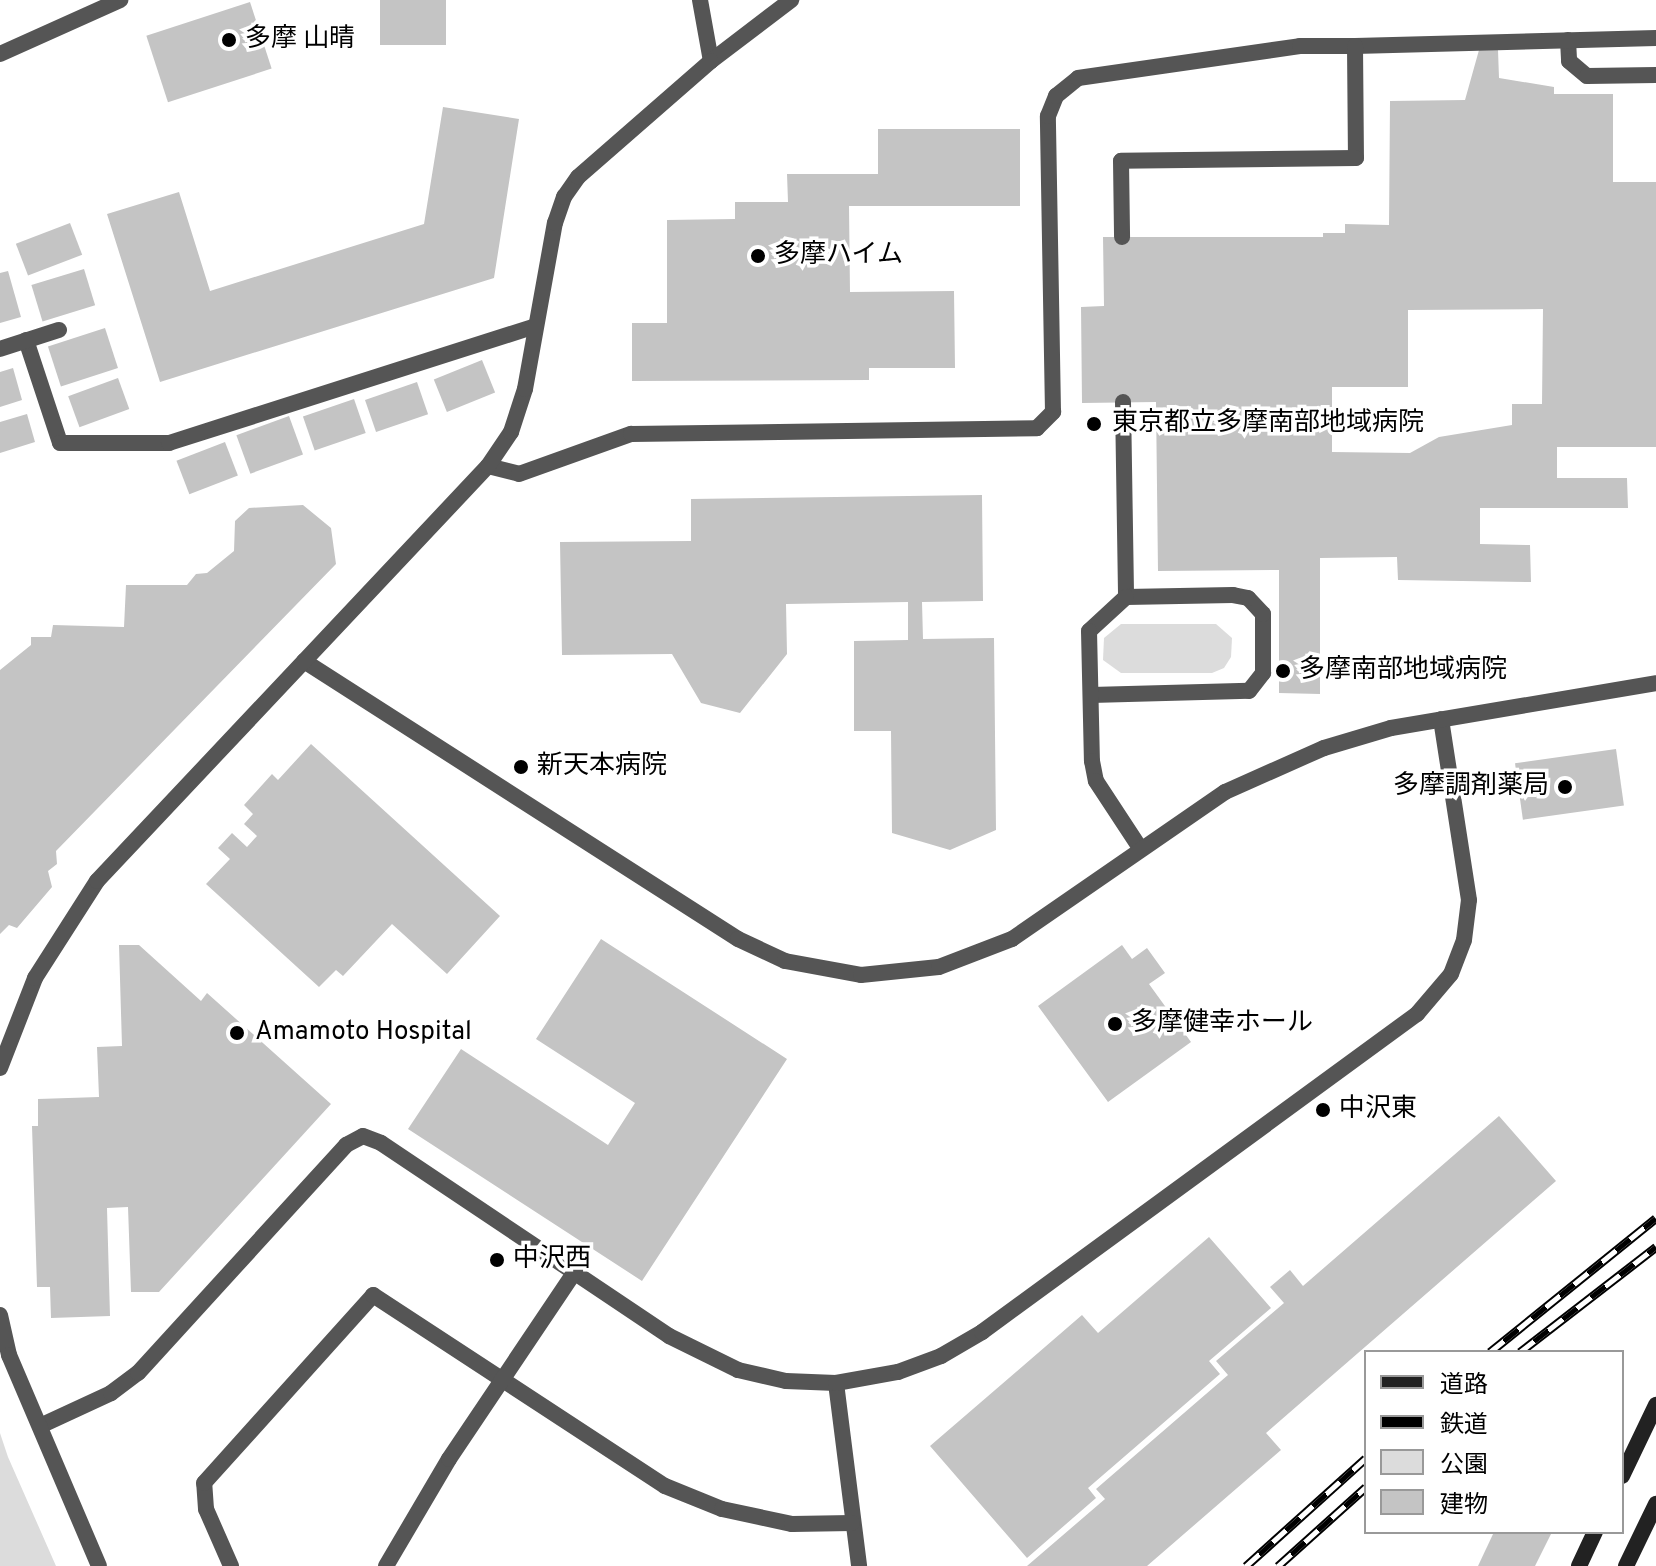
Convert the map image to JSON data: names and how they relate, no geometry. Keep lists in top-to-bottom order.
{
  "places": [
    "多摩 山晴",
    "多摩ハイム",
    "東京都立多摩南部地域病院",
    "多摩南部地域病院",
    "新天本病院",
    "多摩調剤薬局",
    "多摩健幸ホール",
    "Amamoto Hospital",
    "中沢東",
    "中沢西"
  ],
  "legend": [
    "道路",
    "鉄道",
    "公園",
    "建物"
  ]
}
